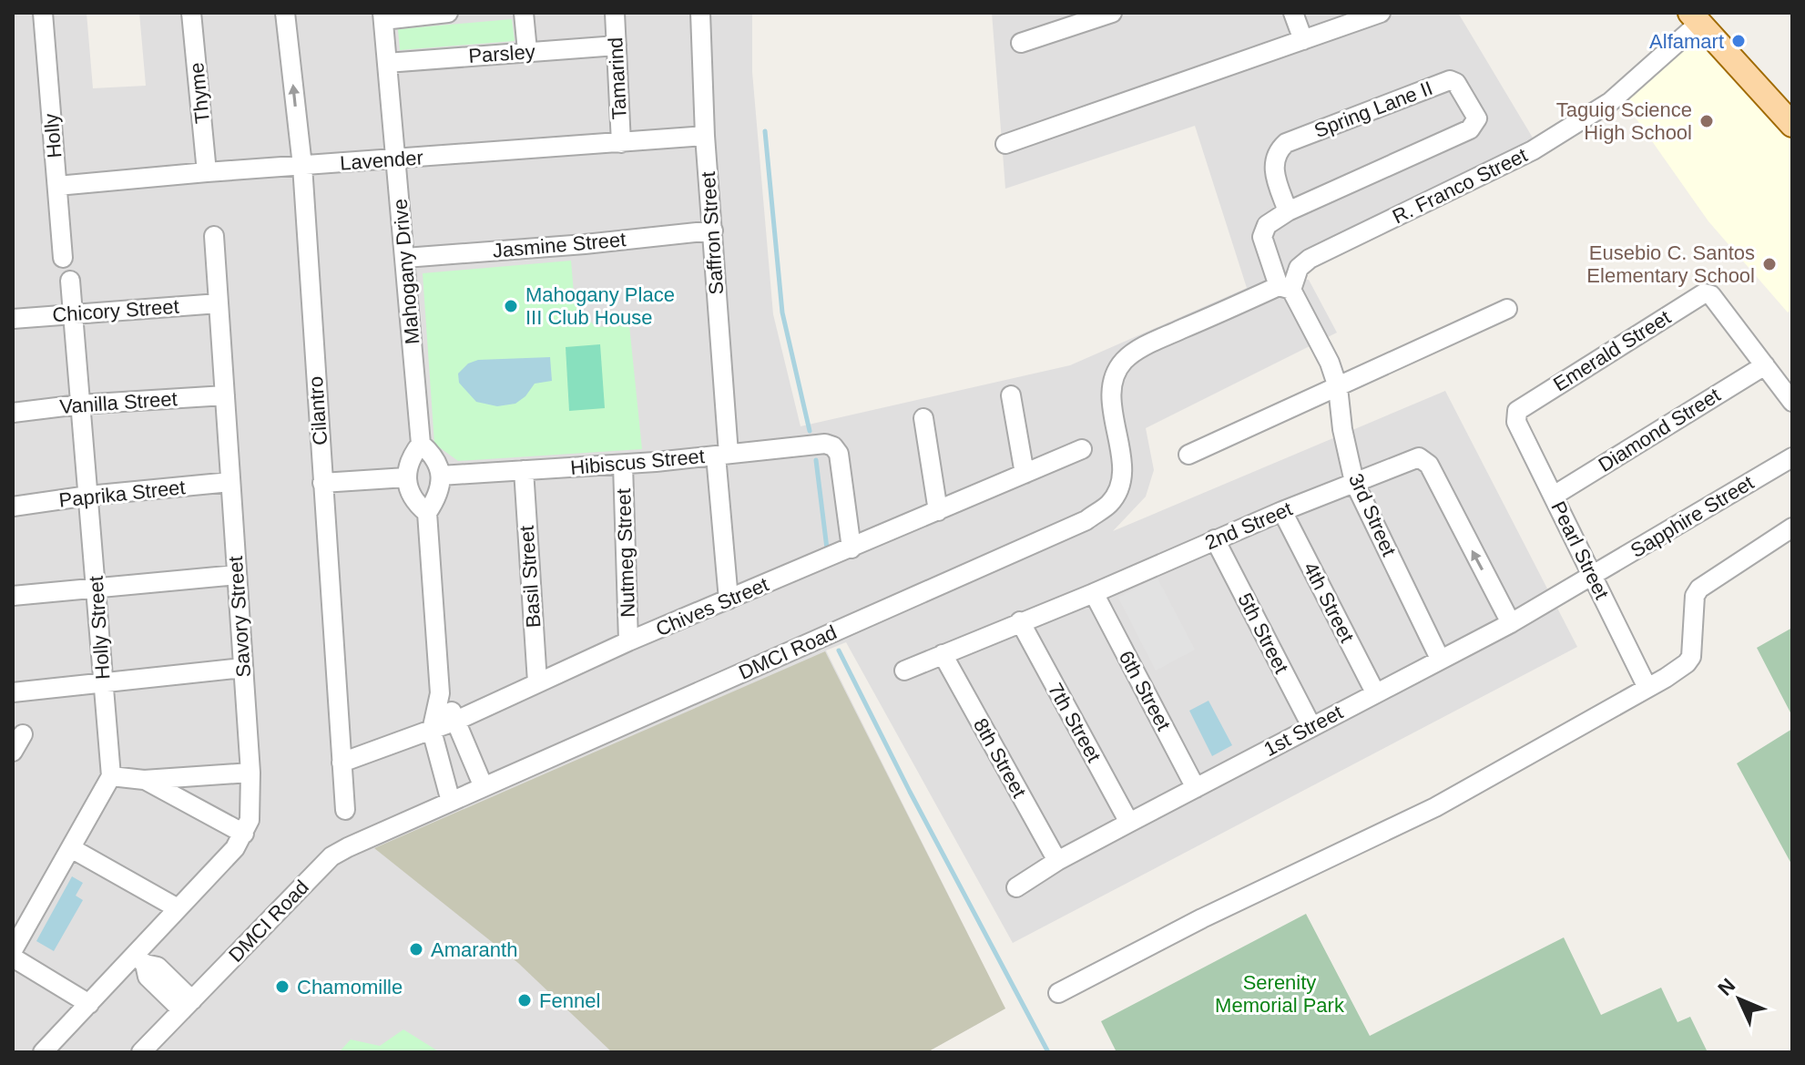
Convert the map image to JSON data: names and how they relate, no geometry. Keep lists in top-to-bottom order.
{
  "streets": {
    "street": [
      "Parsley",
      "Tamarind",
      "Thyme",
      "Spring Lane II",
      "Holly",
      "Lavender",
      "R. Franco Street",
      "Saffron Street",
      "Jasmine Street",
      "Mahogany Drive",
      "Chicory Street",
      "Emerald Street",
      "Vanilla Street",
      "Cilantro",
      "Diamond Street",
      "Hibiscus Street",
      "Paprika Street",
      "3rd Street",
      "Sapphire Street",
      "2nd Street",
      "Pearl Street",
      "Nutmeg Street",
      "Basil Street",
      "4th Street",
      "Chives Street",
      "Savory Street",
      "Holly Street",
      "5th Street",
      "DMCI Road",
      "6th Street",
      "7th Street",
      "1st Street",
      "8th Street"
    ]
  },
  "crossings": [
    ["Parsley", "Tamarind"],
    ["Parsley", "Mahogany Drive"],
    ["Tamarind", "Lavender"],
    ["Thyme", "Lavender"],
    ["Spring Lane II", "R. Franco Street"],
    ["Spring Lane II", "3rd Street"],
    ["Spring Lane II", "DMCI Road"],
    ["Holly", "Lavender"],
    ["Lavender", "Saffron Street"],
    ["Lavender", "Mahogany Drive"],
    ["Lavender", "Cilantro"],
    ["R. Franco Street", "3rd Street"],
    ["R. Franco Street", "DMCI Road"],
    ["Saffron Street", "Jasmine Street"],
    ["Saffron Street", "Hibiscus Street"],
    ["Saffron Street", "Chives Street"],
    ["Jasmine Street", "Mahogany Drive"],
    ["Chicory Street", "Savory Street"],
    ["Chicory Street", "Holly Street"],
    ["Emerald Street", "Diamond Street"],
    ["Emerald Street", "Pearl Street"],
    ["Vanilla Street", "Savory Street"],
    ["Vanilla Street", "Holly Street"],
    ["Cilantro", "Chives Street"],
    ["Diamond Street", "Pearl Street"],
    ["Hibiscus Street", "Nutmeg Street"],
    ["Hibiscus Street", "Basil Street"],
    ["Hibiscus Street", "Chives Street"],
    ["Paprika Street", "Savory Street"],
    ["Paprika Street", "Holly Street"],
    ["3rd Street", "2nd Street"],
    ["3rd Street", "DMCI Road"],
    ["3rd Street", "1st Street"],
    ["Sapphire Street", "Pearl Street"],
    ["Sapphire Street", "1st Street"],
    ["2nd Street", "4th Street"],
    ["2nd Street", "5th Street"],
    ["2nd Street", "6th Street"],
    ["2nd Street", "7th Street"],
    ["2nd Street", "1st Street"],
    ["2nd Street", "8th Street"],
    ["Pearl Street", "1st Street"],
    ["Nutmeg Street", "Chives Street"],
    ["Basil Street", "Chives Street"],
    ["4th Street", "1st Street"],
    ["5th Street", "1st Street"],
    ["6th Street", "1st Street"],
    ["7th Street", "1st Street"],
    ["1st Street", "8th Street"]
  ],
  "parks": ["Serenity Memorial Park"],
  "places": [
    "Alfamart",
    "Taguig Science High School",
    "Eusebio C. Santos Elementary School",
    "Mahogany Place III Club House",
    "Amaranth",
    "Chamomille",
    "Fennel"
  ],
  "north": "top left"
}
